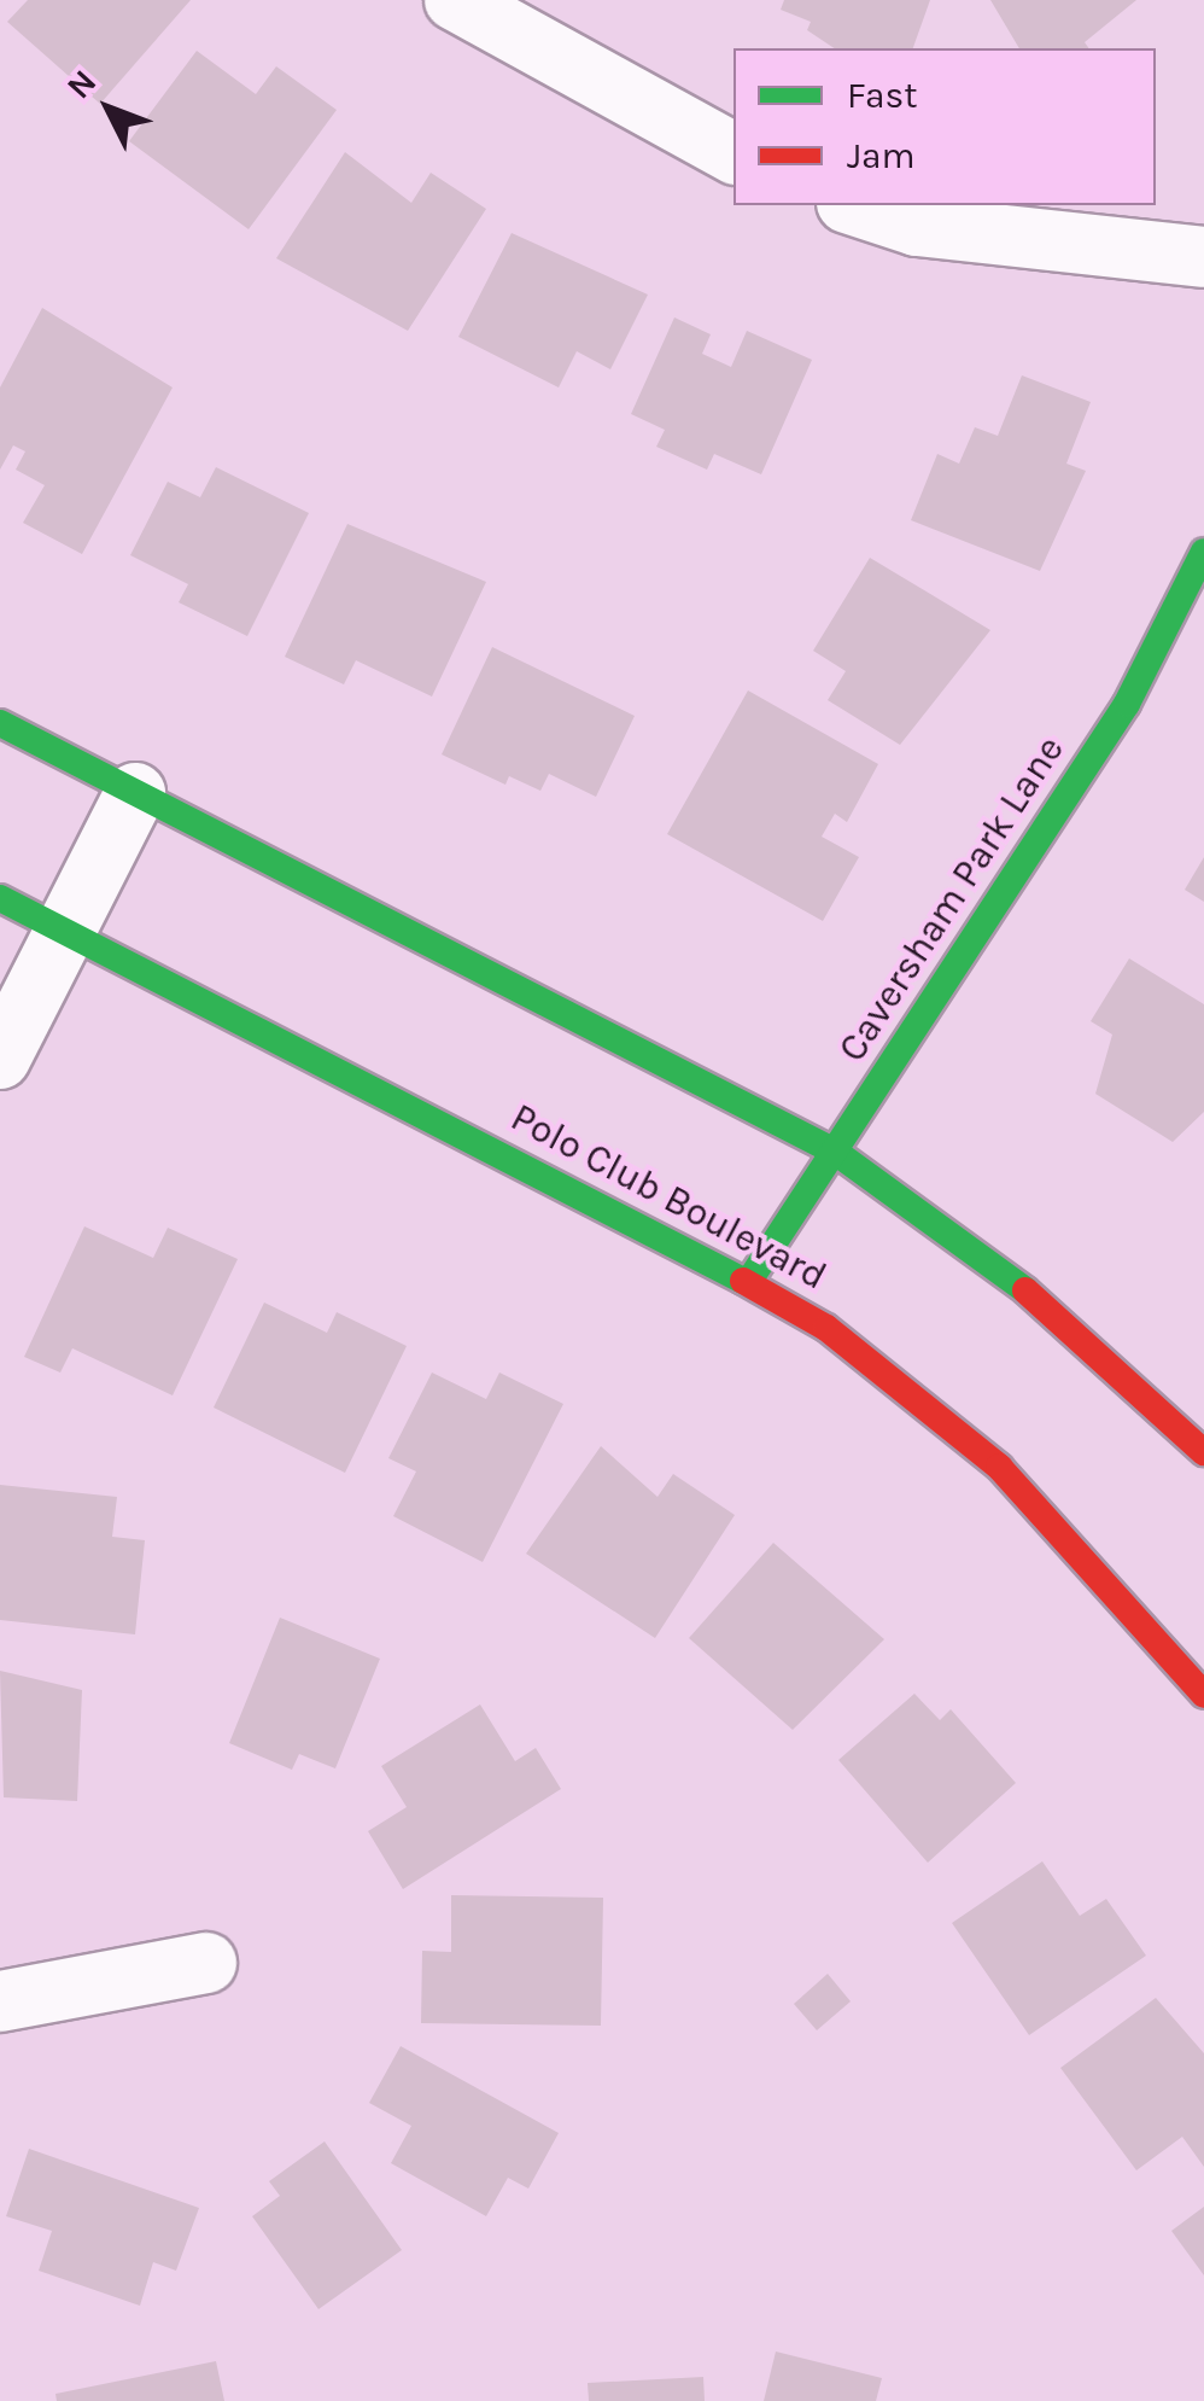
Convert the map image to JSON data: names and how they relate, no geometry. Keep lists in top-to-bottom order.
{
  "streets": {
    "street": ["Caversham Park Lane", "Polo Club Boulevard"]
  },
  "crossings": [
    ["Caversham Park Lane", "Polo Club Boulevard"]
  ],
  "legend": ["Fast", "Jam"],
  "north": "top left"
}
